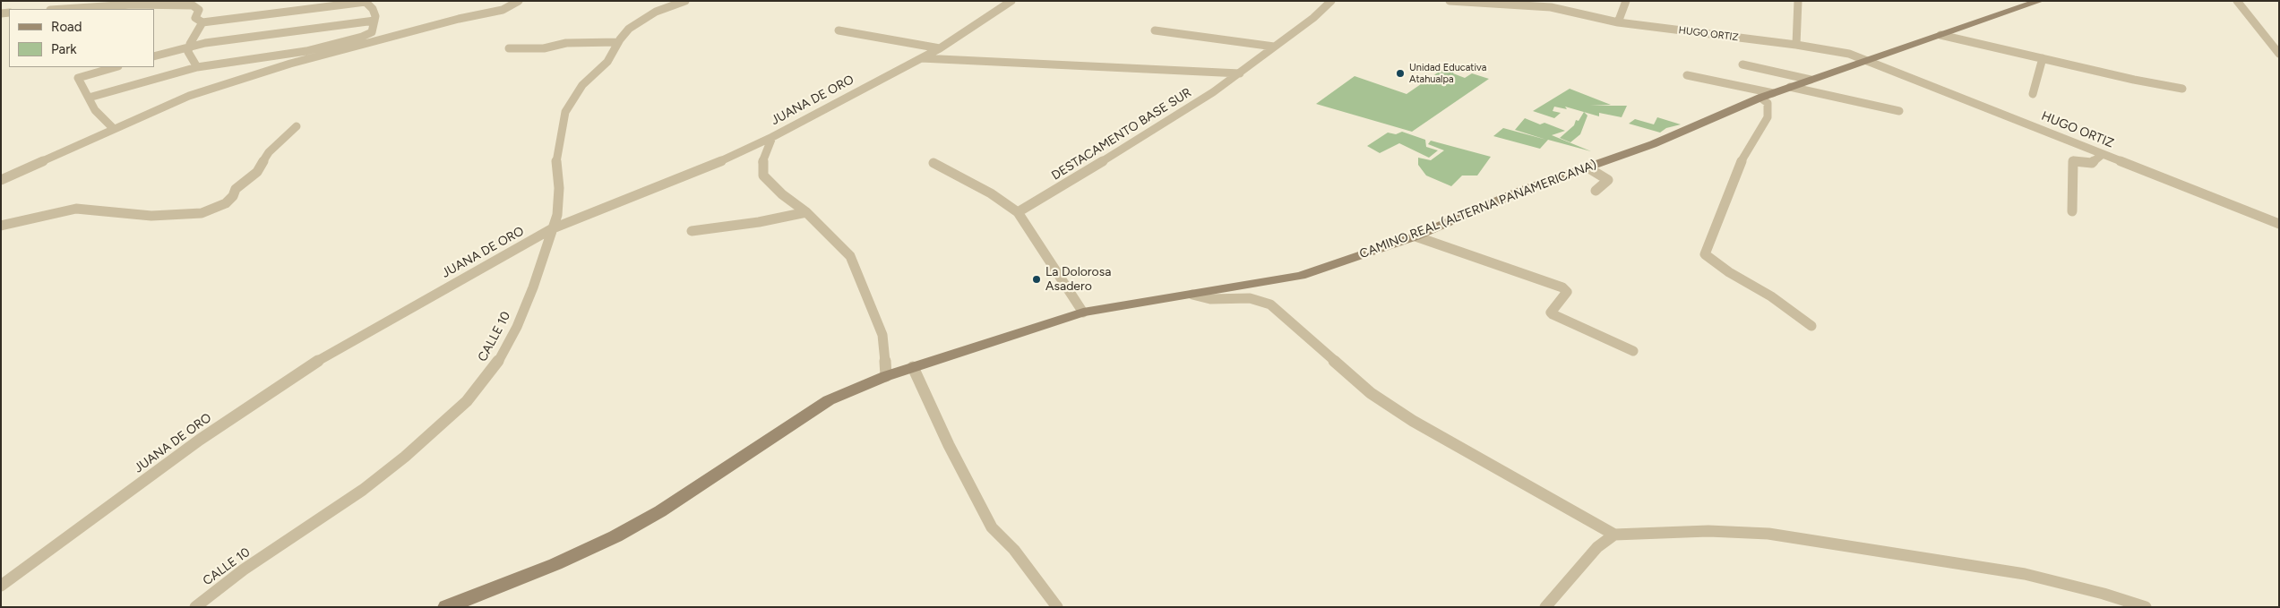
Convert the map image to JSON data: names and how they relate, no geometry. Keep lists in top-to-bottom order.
{
  "streets": {
    "street": [
      "HUGO ORTIZ",
      "JUANA DE ORO",
      "DESTACAMENTO BASE SUR",
      "CAMINO REAL (ALTERNA PANAMERICANA)",
      "CALLE 10"
    ]
  },
  "crossings": [
    ["HUGO ORTIZ", "CAMINO REAL (ALTERNA PANAMERICANA)"],
    ["JUANA DE ORO", "CALLE 10"]
  ],
  "places": ["Unidad Educativa Atahualpa", "La Dolorosa Asadero"],
  "legend": ["Road", "Park"]
}
